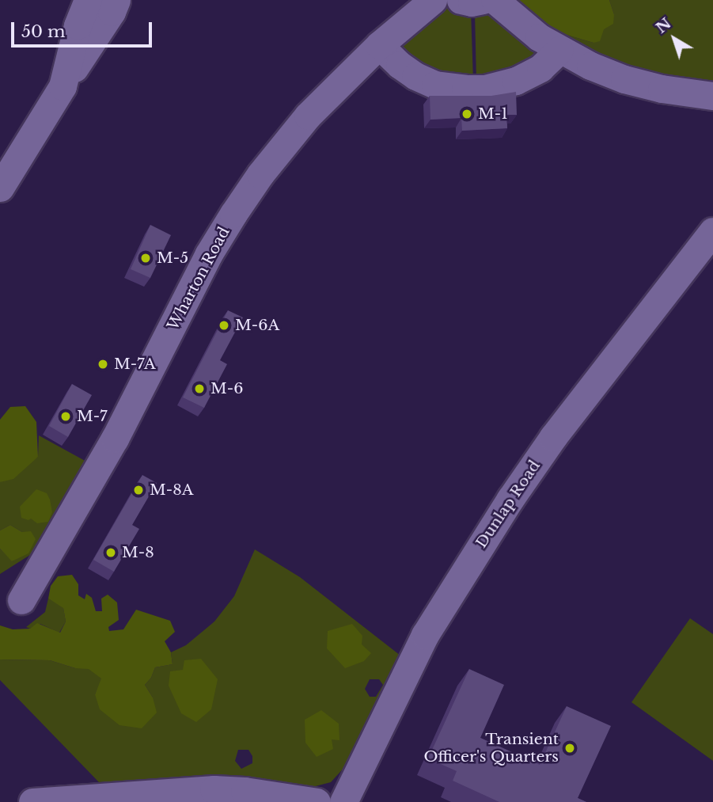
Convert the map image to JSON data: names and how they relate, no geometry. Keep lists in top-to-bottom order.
{
  "streets": {
    "street": ["Wharton Road", "Dunlap Road"]
  },
  "places": [
    "M-1",
    "M-5",
    "M-6A",
    "M-7A",
    "M-6",
    "M-7",
    "M-8A",
    "M-8",
    "Transient Officer's Quarters"
  ],
  "scale_bar": "50 m",
  "north": "top left"
}
